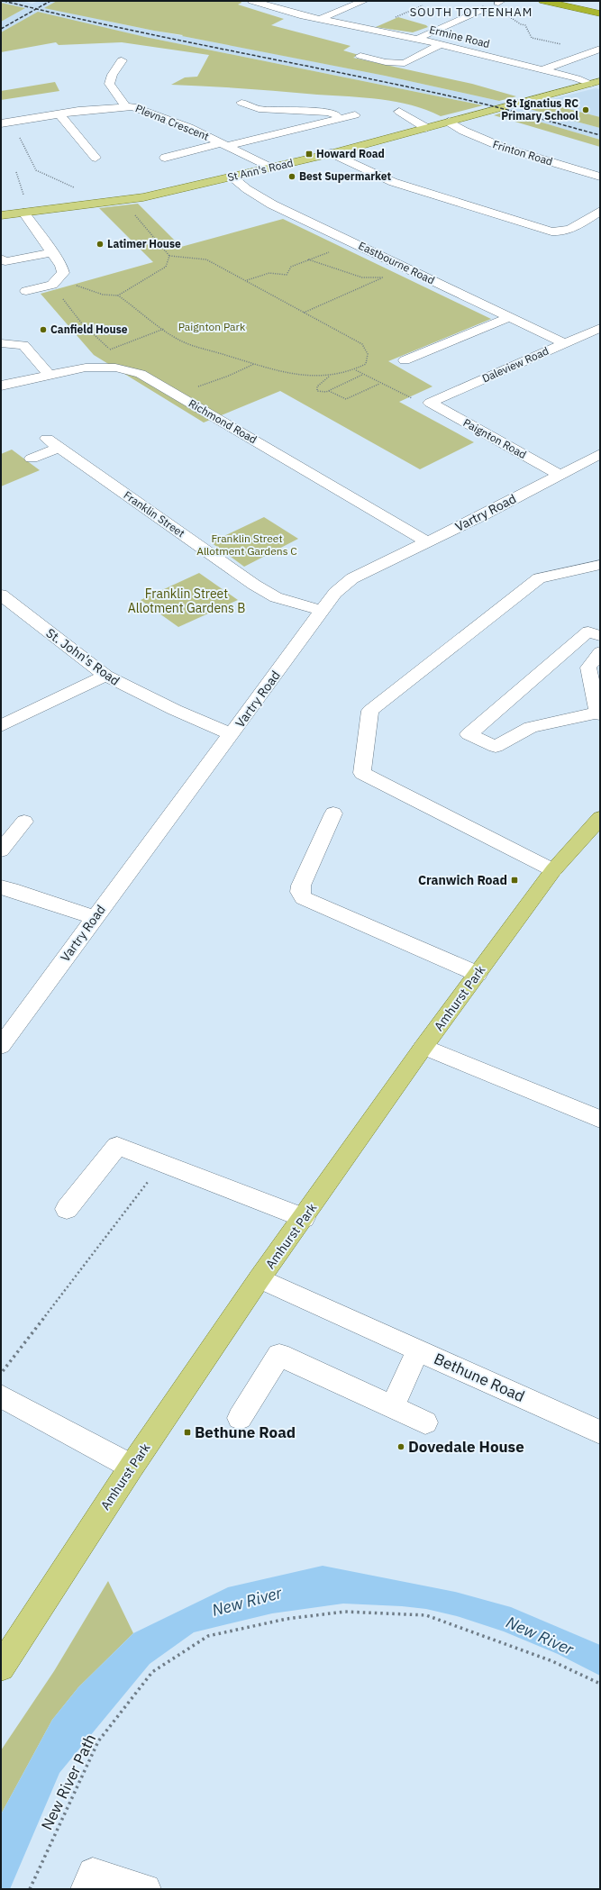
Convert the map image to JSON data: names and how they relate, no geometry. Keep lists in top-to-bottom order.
{
  "streets": {
    "main road": ["St Ann's Road", "Amhurst Park"],
    "street": [
      "Ermine Road",
      "Plevna Crescent",
      "Frinton Road",
      "Eastbourne Road",
      "Daleview Road",
      "Richmond Road",
      "Paignton Road",
      "Vartry Road",
      "Franklin Street",
      "St. John's Road",
      "Bethune Road"
    ],
    "path": ["New River Path"]
  },
  "crossings": [
    ["Ermine Road", "St Ann's Road"],
    ["Plevna Crescent", "St Ann's Road"],
    ["Frinton Road", "St Ann's Road"],
    ["St Ann's Road", "Eastbourne Road"],
    ["Eastbourne Road", "Daleview Road"],
    ["Daleview Road", "Paignton Road"],
    ["Richmond Road", "Vartry Road"],
    ["Paignton Road", "Vartry Road"],
    ["Vartry Road", "Franklin Street"],
    ["Vartry Road", "St. John's Road"],
    ["Amhurst Park", "Bethune Road"]
  ],
  "districts": ["SOUTH TOTTENHAM"],
  "water": ["New River"],
  "parks": ["Paignton Park", "Franklin Street Allotment Gardens C", "Franklin Street Allotment Gardens B"],
  "places": {
    "other": [
      "St Ignatius RC Primary School",
      "Best Supermarket",
      "Latimer House",
      "Canfield House",
      "Dovedale House"
    ],
    "transit": ["Howard Road", "Cranwich Road", "Bethune Road"]
  }
}
